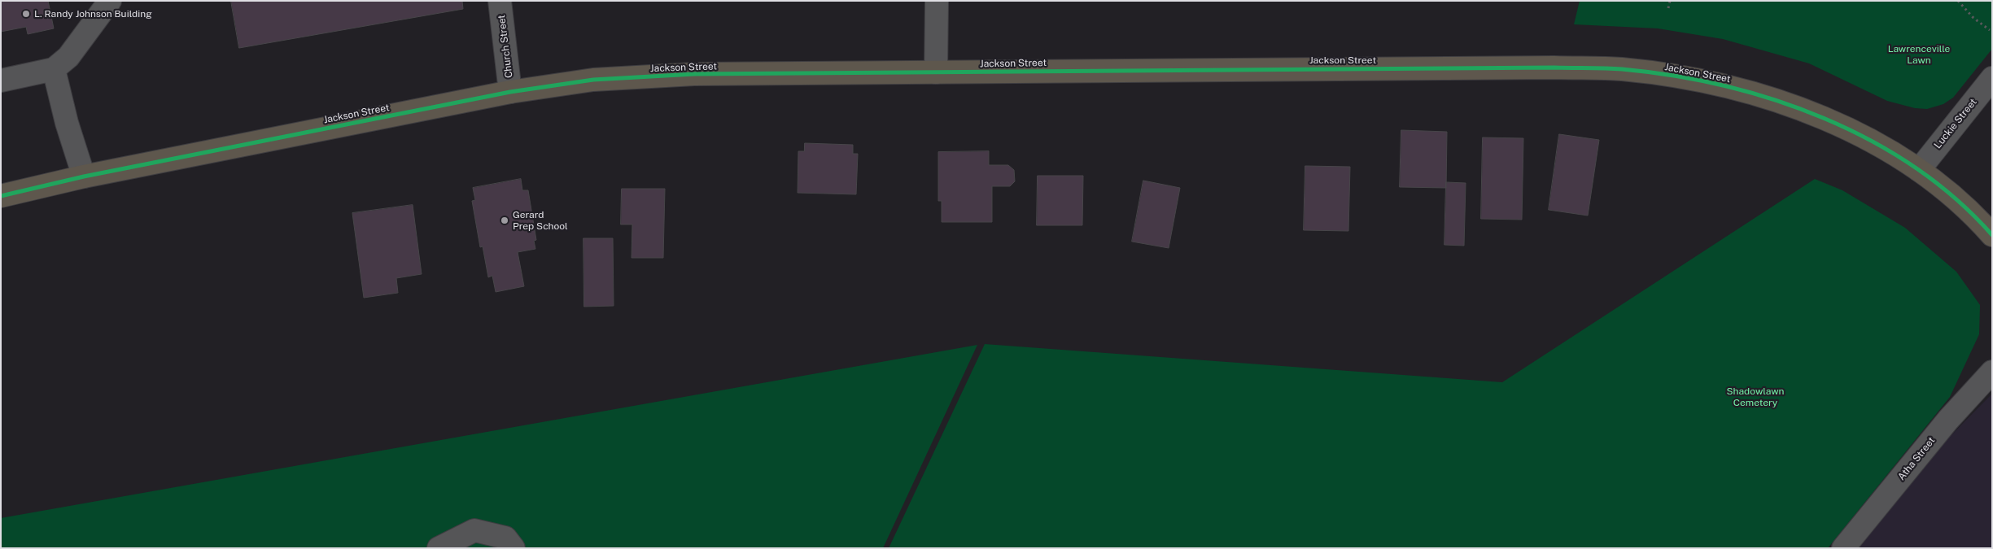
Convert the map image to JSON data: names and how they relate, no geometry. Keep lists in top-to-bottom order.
{
  "streets": {
    "highway": ["Jackson Street"],
    "street": ["Church Street", "Luckie Street", "Atha Street"]
  },
  "crossings": [
    ["Church Street", "Jackson Street"],
    ["Jackson Street", "Luckie Street"]
  ],
  "parks": ["Lawrenceville Lawn", "Shadowlawn Cemetery"],
  "places": ["L. Randy Johnson Building", "Gerard Prep School"]
}
